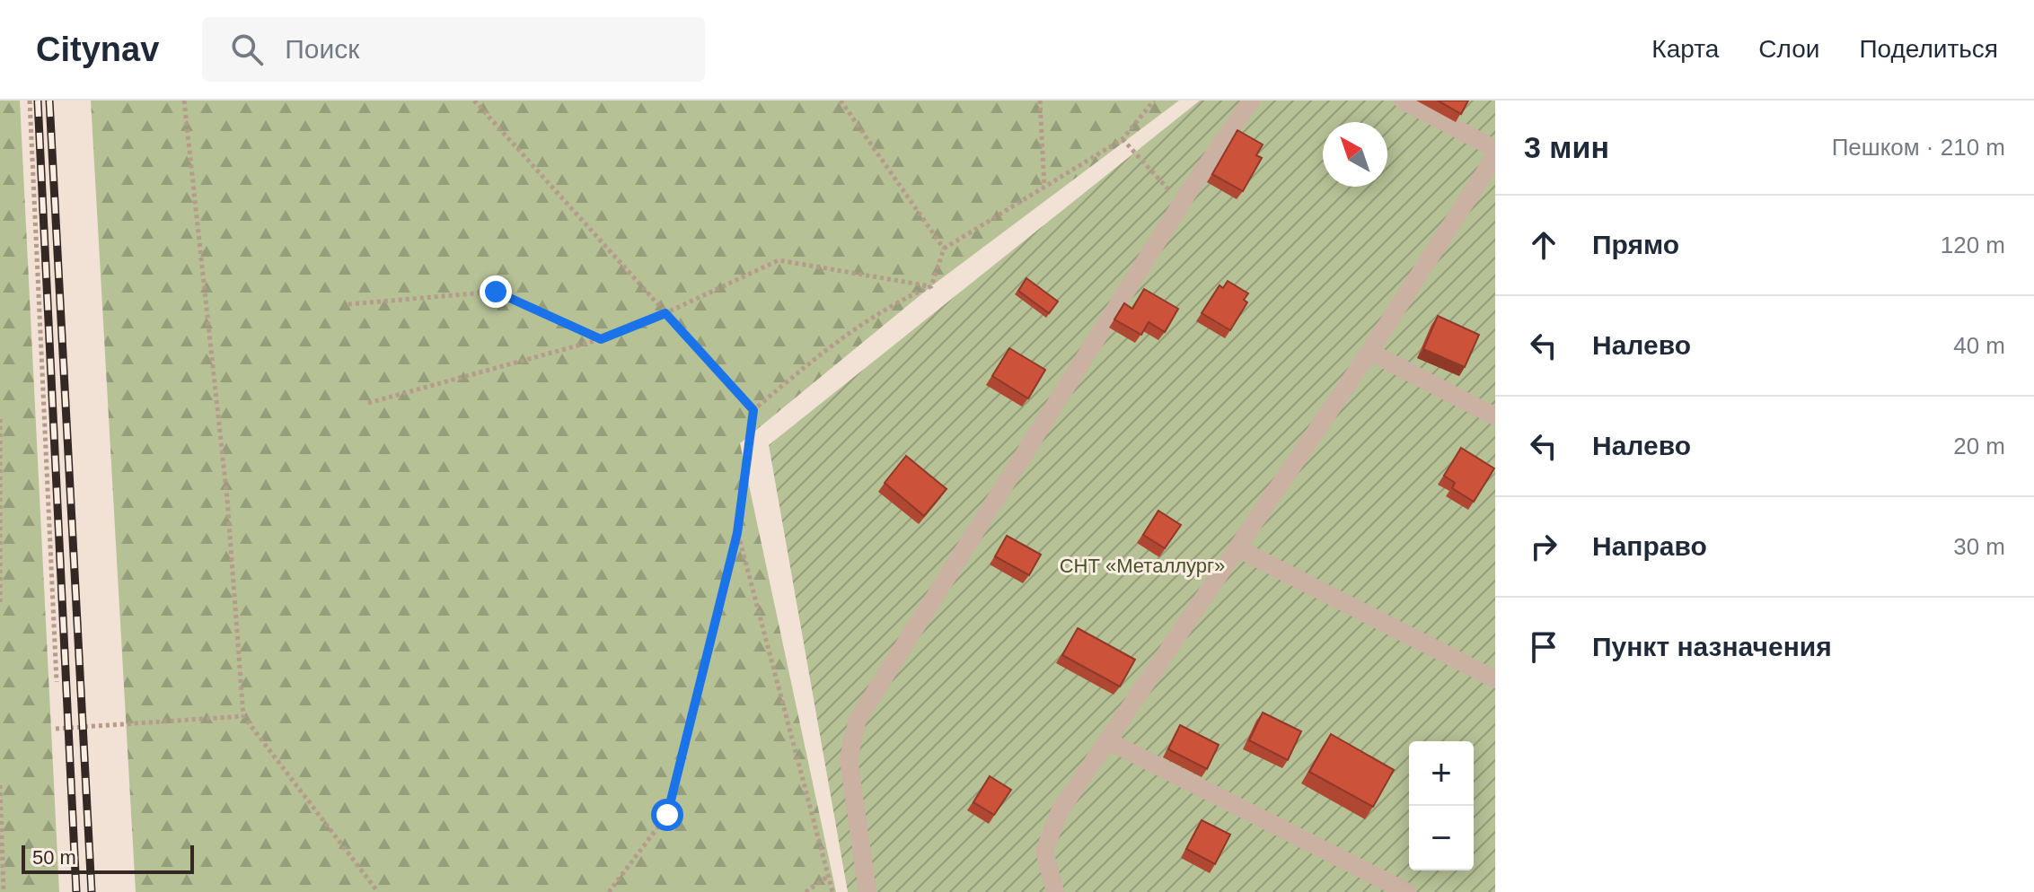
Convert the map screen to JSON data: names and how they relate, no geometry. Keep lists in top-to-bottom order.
{
  "parks": ["СНТ «Металлург»"],
  "scale_bar": "50 m",
  "north": "top left",
  "page": {
    "header": "Citynav",
    "search": "Поиск",
    "nav": ["Карта", "Слои", "Поделиться"],
    "heading": ["3 мин", "Пешком · 210 m"],
    "list": [
      ["Прямо", "120 m"],
      ["Налево", "40 m"],
      ["Налево", "20 m"],
      ["Направо", "30 m"],
      "Пункт назначения"
    ],
    "map_buttons": ["+", "−"],
    "scale": "50 m"
  }
}
